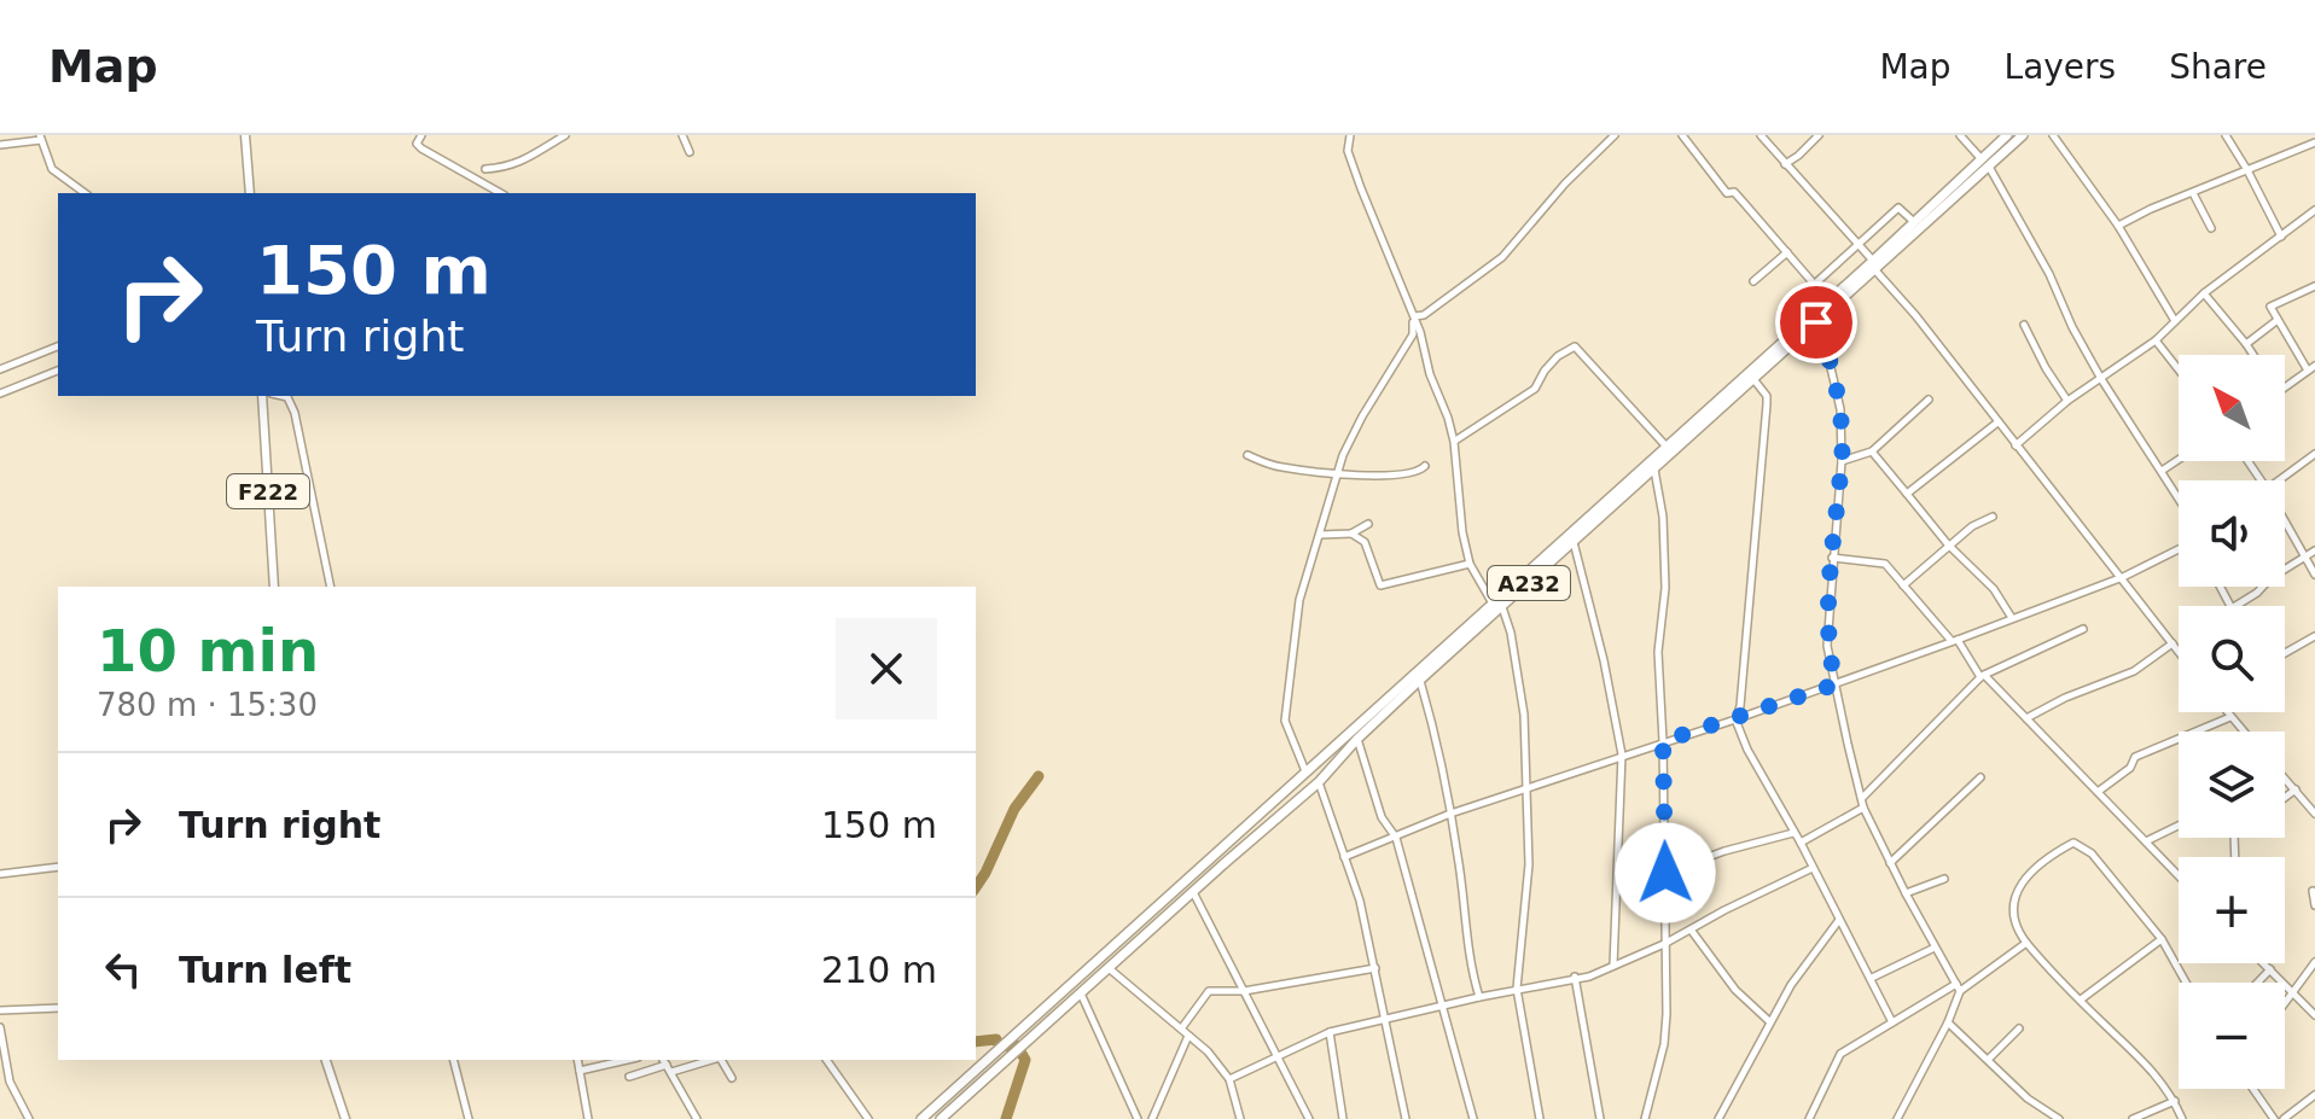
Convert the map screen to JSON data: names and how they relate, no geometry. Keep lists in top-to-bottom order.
{
  "streets": {
    "highway": ["A232"],
    "main road": ["F222"]
  },
  "north": "top left",
  "page": {
    "header": "Map",
    "nav": ["Map", "Layers", "Share"],
    "turn": ["150 m", "Turn right"],
    "map_buttons": ["+", "−"],
    "heading": ["10 min", "780 m · 15:30"],
    "list": [
      {
        "name": "Turn right",
        "value": "150 m"
      },
      {
        "name": "Turn left",
        "value": "210 m"
      }
    ]
  }
}
